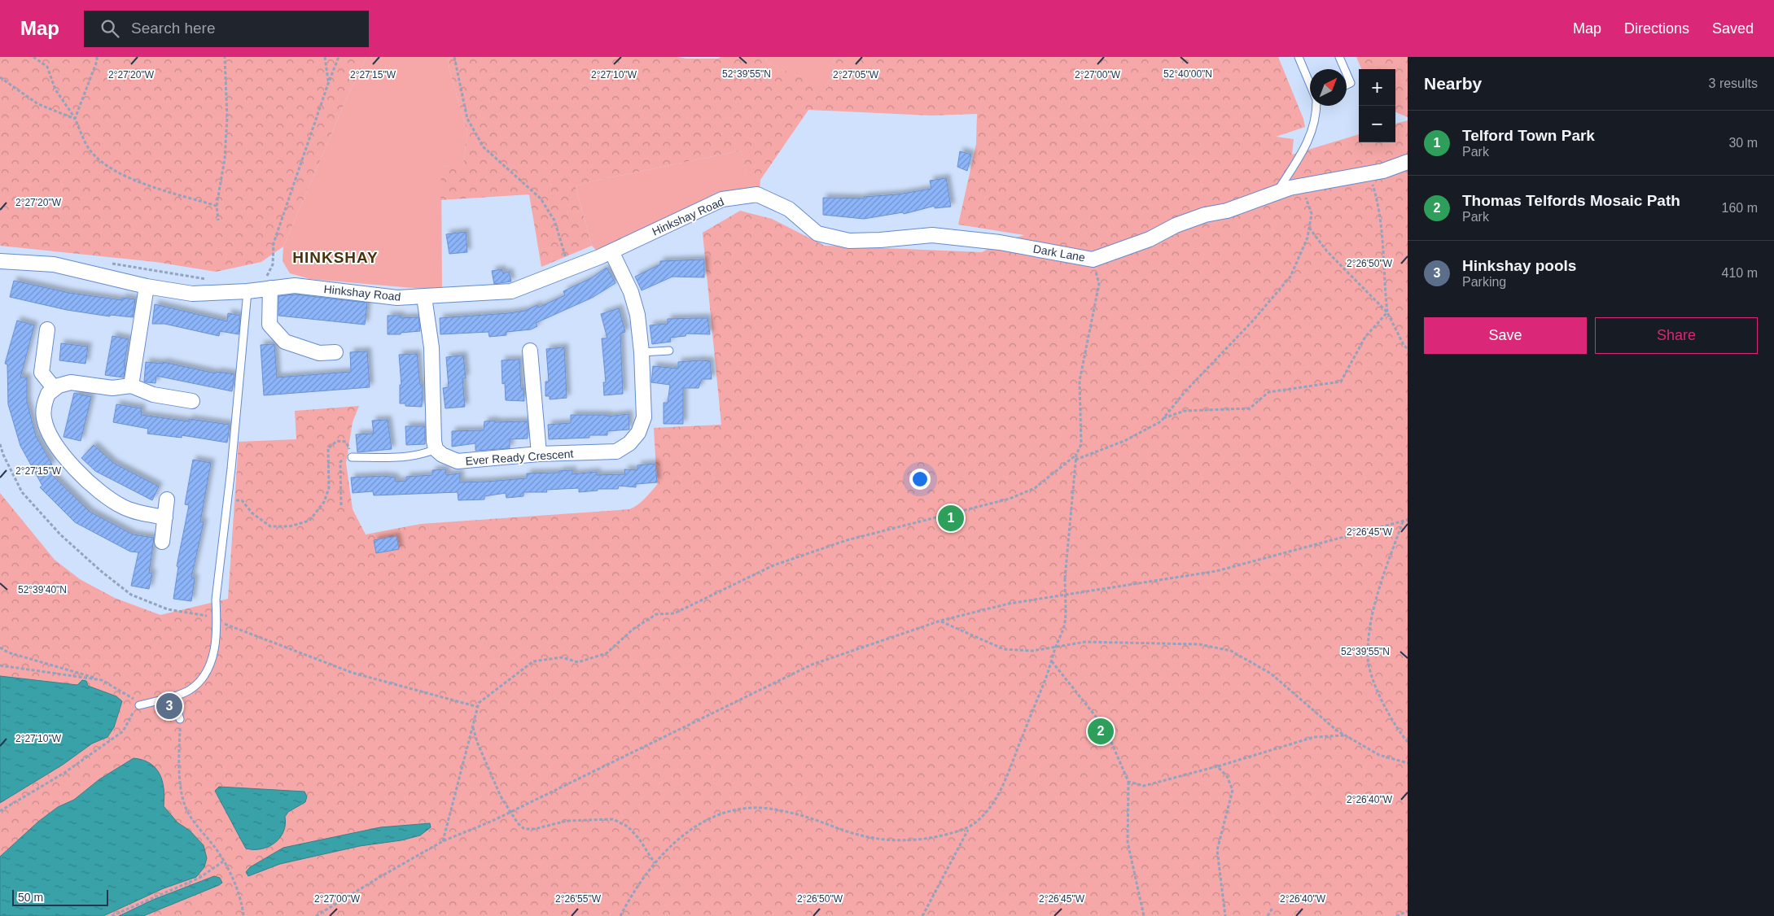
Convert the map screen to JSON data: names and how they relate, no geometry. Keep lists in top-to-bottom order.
{
  "streets": {
    "street": ["Hinkshay Road", "Dark Lane", "Ever Ready Crescent"]
  },
  "crossings": [
    ["Hinkshay Road", "Dark Lane"],
    ["Hinkshay Road", "Ever Ready Crescent"]
  ],
  "districts": ["HINKSHAY"],
  "scale_bar": "50 m",
  "north": "top right",
  "page": {
    "header": "Map",
    "search": "Search here",
    "nav": ["Map", "Directions", "Saved"],
    "heading": ["Nearby", "3 results"],
    "map_buttons": ["+", "−"],
    "list": [
      {
        "mark": "1",
        "name": "Telford Town Park",
        "note": "Park",
        "value": "30 m"
      },
      {
        "mark": "2",
        "name": "Thomas Telfords Mosaic Path",
        "note": "Park",
        "value": "160 m"
      },
      {
        "mark": "3",
        "name": "Hinkshay pools",
        "note": "Parking",
        "value": "410 m"
      }
    ],
    "buttons": ["Save", "Share"],
    "pins": ["1", "3", "2"],
    "scale": "50 m"
  },
  "coordinates": [
    "52°39'55\"N",
    "52°40'00\"N",
    "2°27'20\"W",
    "2°27'15\"W",
    "2°27'10\"W",
    "2°27'05\"W",
    "2°27'00\"W",
    "2°26'50\"W",
    "2°26'45\"W",
    "52°39'40\"N",
    "2°26'40\"W",
    "2°26'55\"W"
  ]
}
